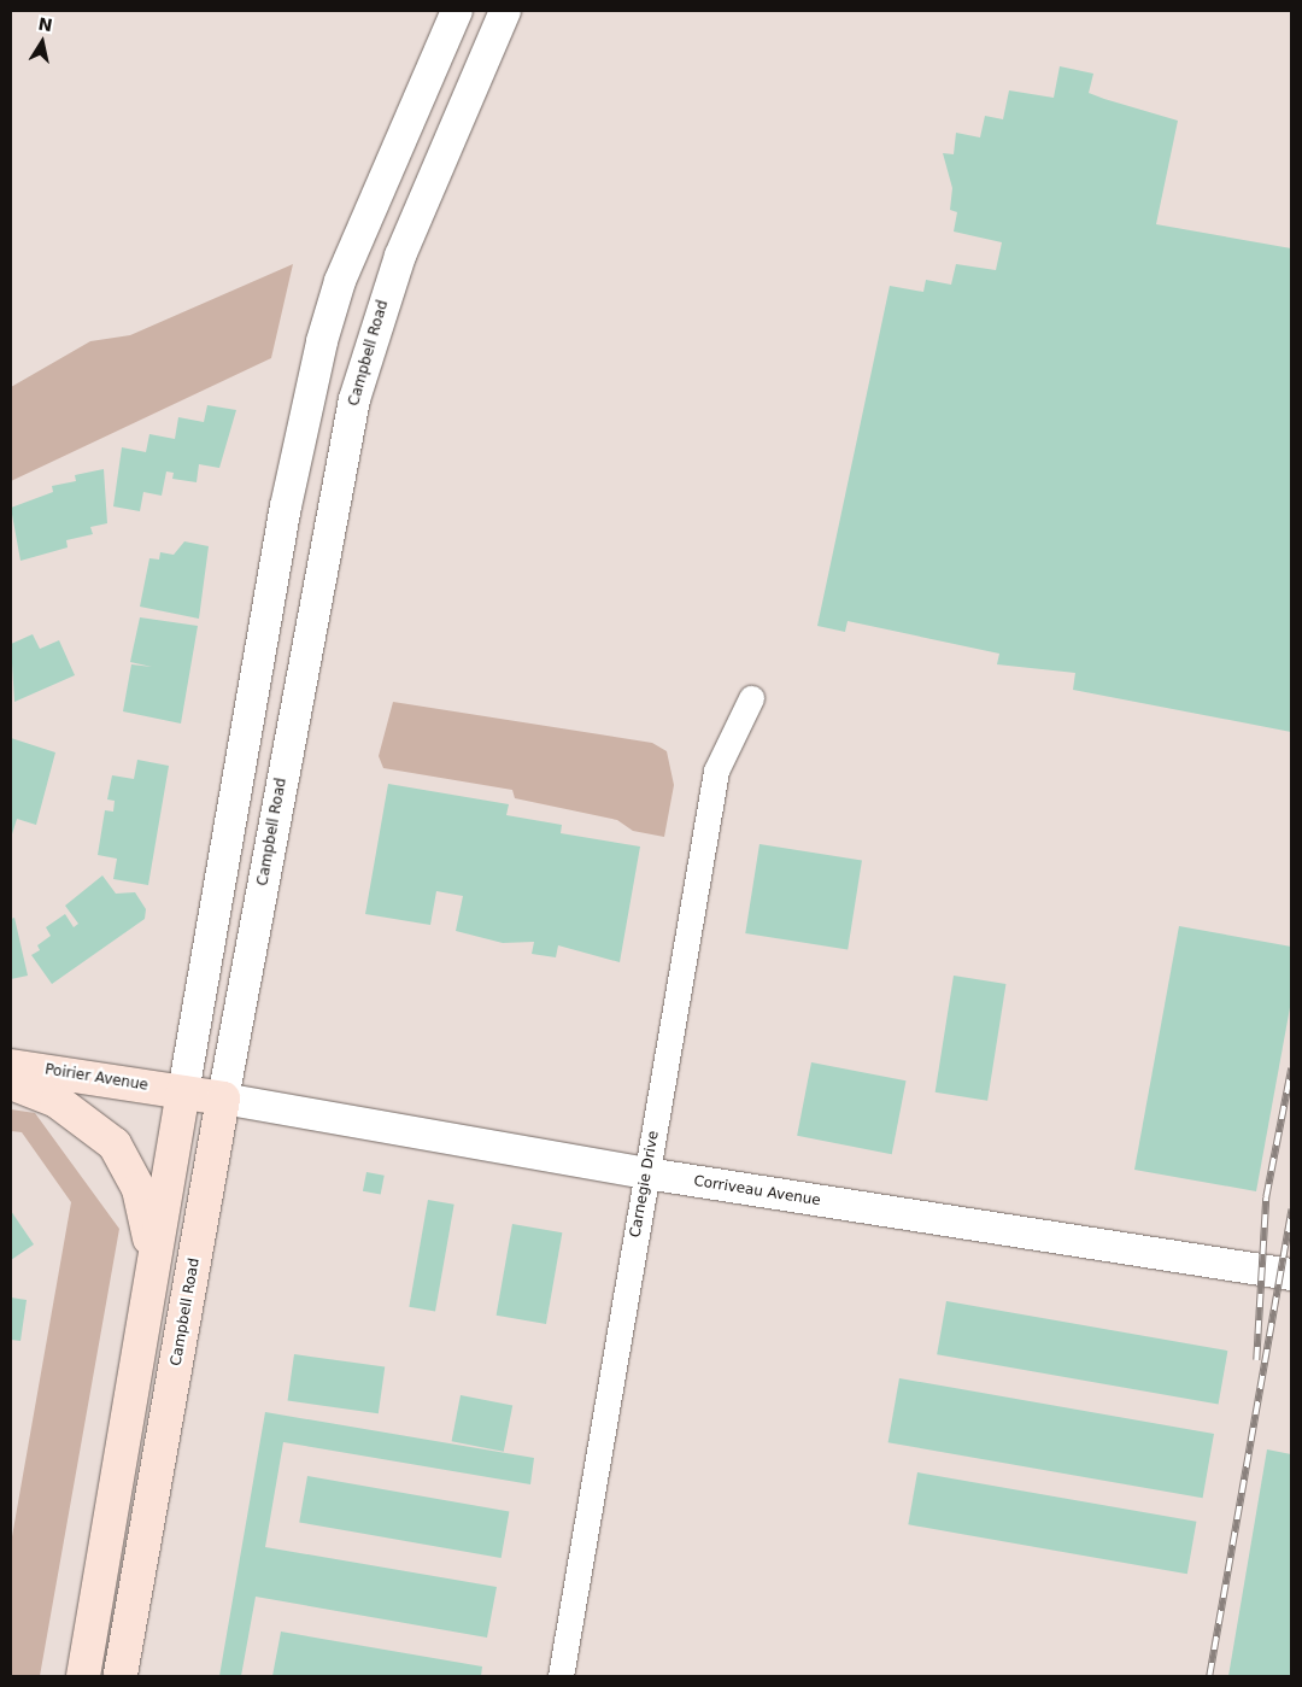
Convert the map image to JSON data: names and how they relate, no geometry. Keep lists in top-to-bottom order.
{
  "streets": {
    "main road": ["Campbell Road", "Poirier Avenue"],
    "street": ["Carnegie Drive", "Corriveau Avenue"]
  },
  "crossings": [
    ["Campbell Road", "Poirier Avenue"],
    ["Campbell Road", "Corriveau Avenue"],
    ["Poirier Avenue", "Corriveau Avenue"],
    ["Carnegie Drive", "Corriveau Avenue"]
  ],
  "north": "top"
}
